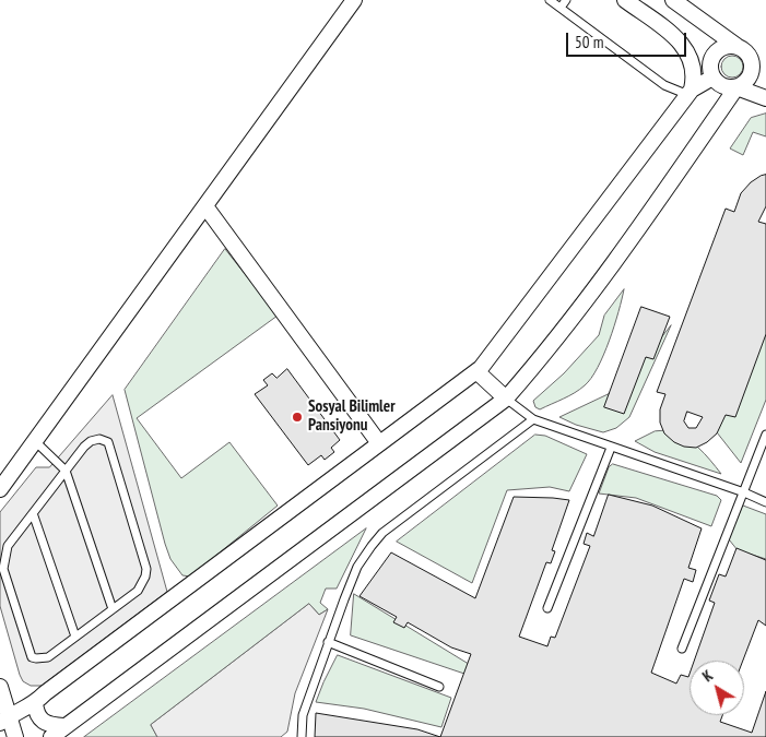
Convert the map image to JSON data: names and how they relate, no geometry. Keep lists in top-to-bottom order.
{
  "places": ["Sosyal Bilimler Pansiyonu"],
  "scale_bar": "50 m",
  "north": "top left"
}
